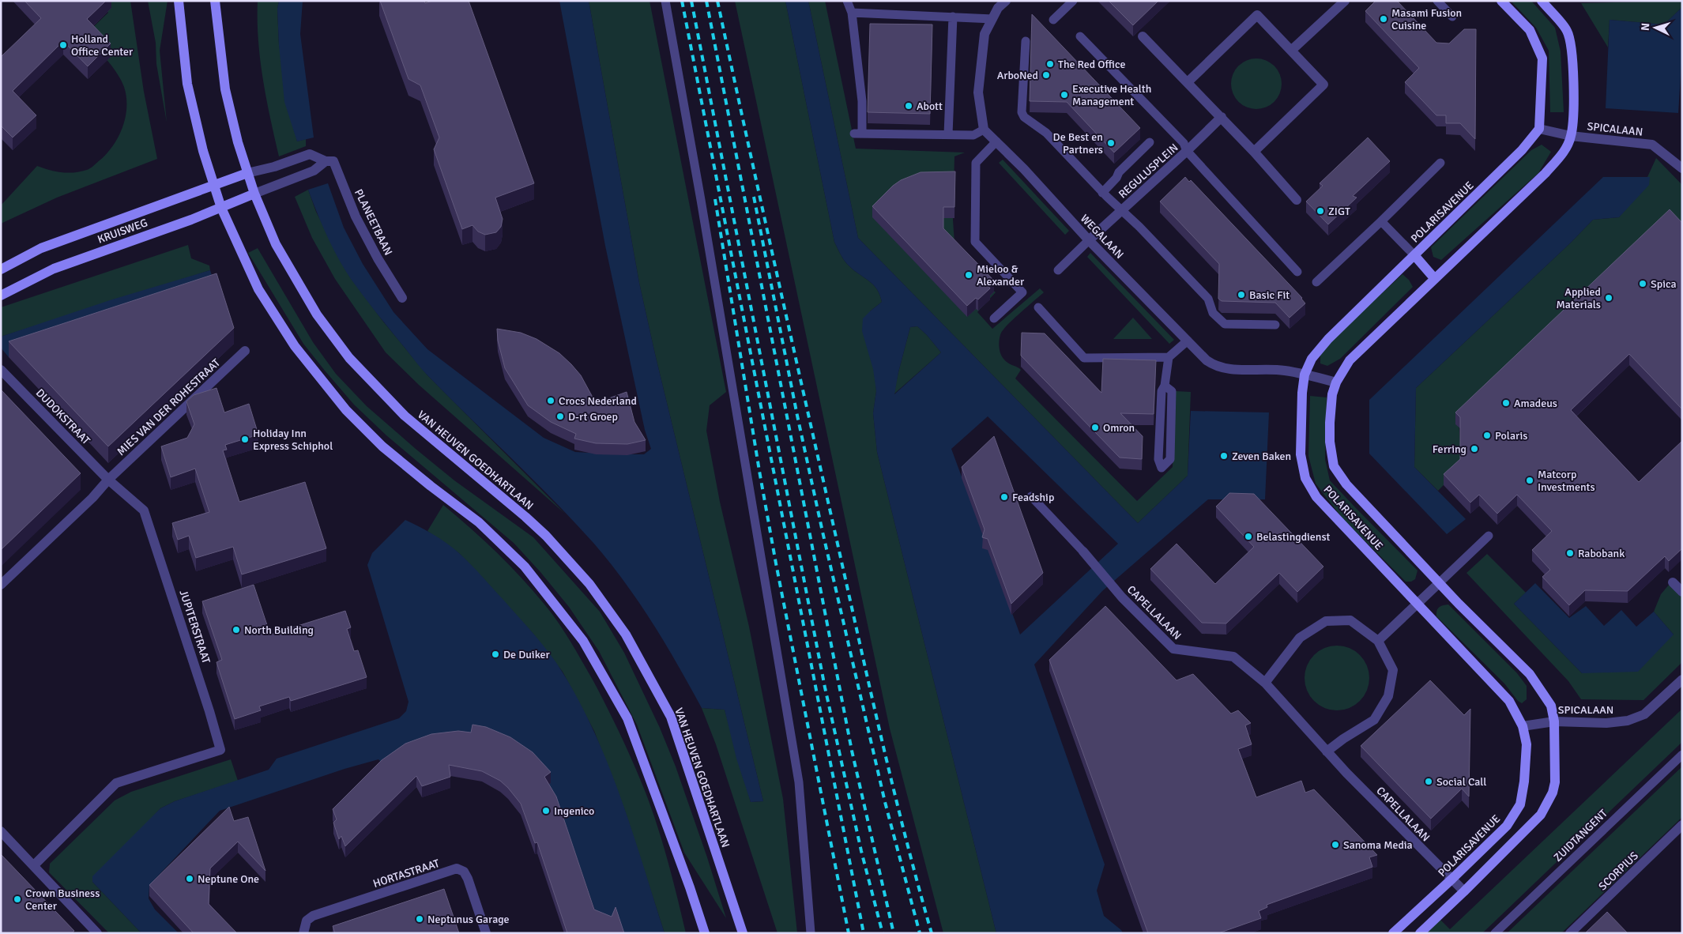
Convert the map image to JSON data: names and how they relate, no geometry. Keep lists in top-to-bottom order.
{
  "streets": {
    "street": [
      "SPICALAAN",
      "REGULUSPLEIN",
      "POLARISAVENUE",
      "PLANEETBAAN",
      "KRUISWEG",
      "WEGALAAN",
      "MIES VAN DER ROHESTRAAT",
      "DUDOKSTRAAT",
      "VAN HEUVEN GOEDHARTLAAN",
      "CAPELLALAAN",
      "JUPITERSTRAAT",
      "SCORPIUS",
      "HORTASTRAAT"
    ],
    "lane": ["ZUIDTANGENT"]
  },
  "crossings": [
    ["SPICALAAN", "POLARISAVENUE"],
    ["REGULUSPLEIN", "WEGALAAN"],
    ["POLARISAVENUE", "WEGALAAN"],
    ["POLARISAVENUE", "CAPELLALAAN"],
    ["PLANEETBAAN", "KRUISWEG"],
    ["PLANEETBAAN", "VAN HEUVEN GOEDHARTLAAN"],
    ["KRUISWEG", "VAN HEUVEN GOEDHARTLAAN"],
    ["MIES VAN DER ROHESTRAAT", "DUDOKSTRAAT"],
    ["MIES VAN DER ROHESTRAAT", "JUPITERSTRAAT"],
    ["DUDOKSTRAAT", "JUPITERSTRAAT"]
  ],
  "places": [
    "Masami Fusion Cuisine",
    "Holland Office Center",
    "The Red Office",
    "ArboNed",
    "Executive Health Management",
    "Abott",
    "De Best en Partners",
    "ZIGT",
    "Mieloo & Alexander",
    "Spica",
    "Basic Fit",
    "Applied Materials",
    "Crocs Nederland",
    "Amadeus",
    "D-rt Groep",
    "Omron",
    "Polaris",
    "Holiday Inn Express Schiphol",
    "Ferring",
    "Zeven Baken",
    "Matcorp Investments",
    "Feadship",
    "Belastingdienst",
    "Rabobank",
    "North Building",
    "De Duiker",
    "Social Call",
    "Ingenico",
    "Sanoma Media",
    "Neptune One",
    "Crown Business Center",
    "Neptunus Garage"
  ],
  "north": "left"
}
